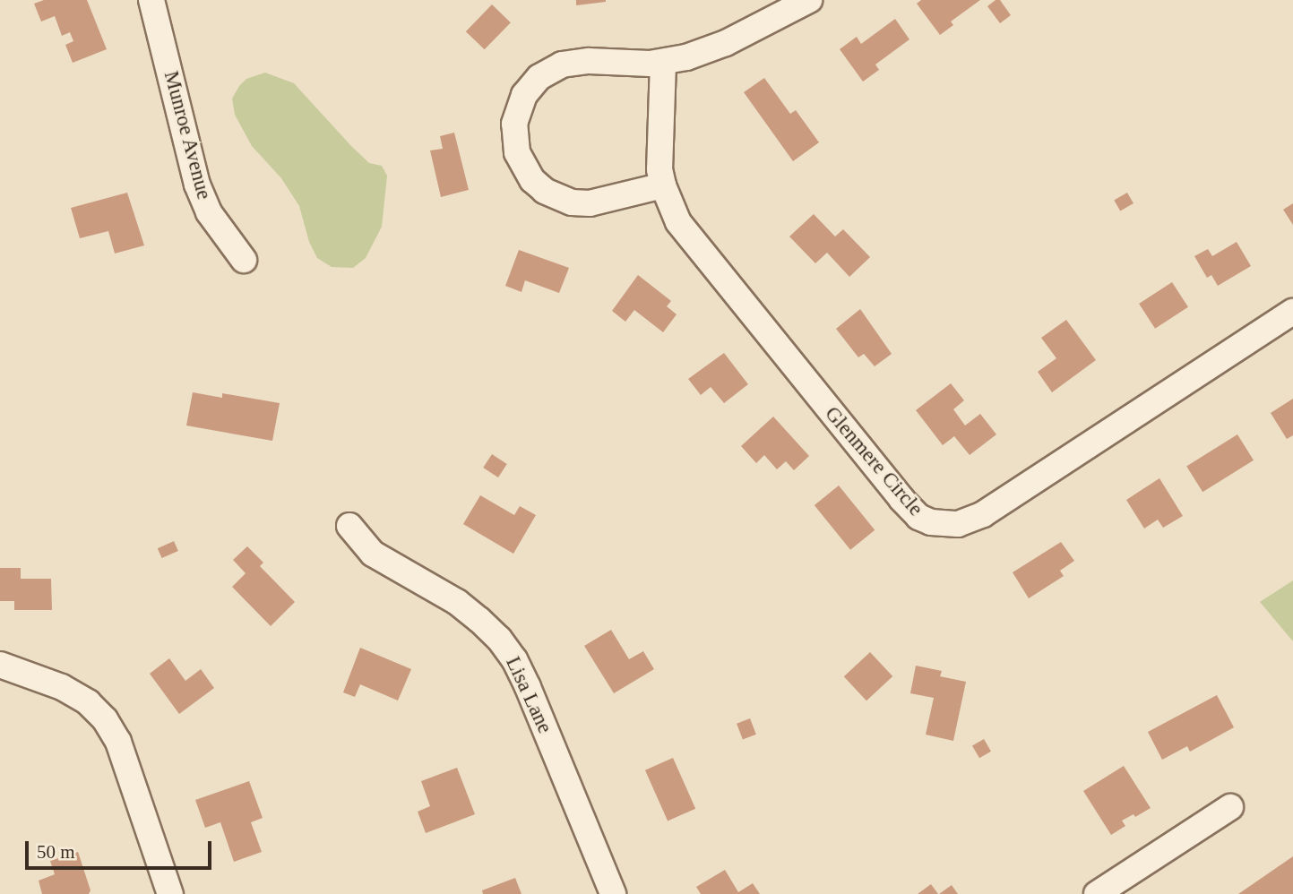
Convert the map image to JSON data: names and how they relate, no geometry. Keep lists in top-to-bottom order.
{
  "streets": {
    "street": ["Munroe Avenue", "Glenmere Circle", "Lisa Lane"]
  },
  "scale_bar": "50 m"
}
